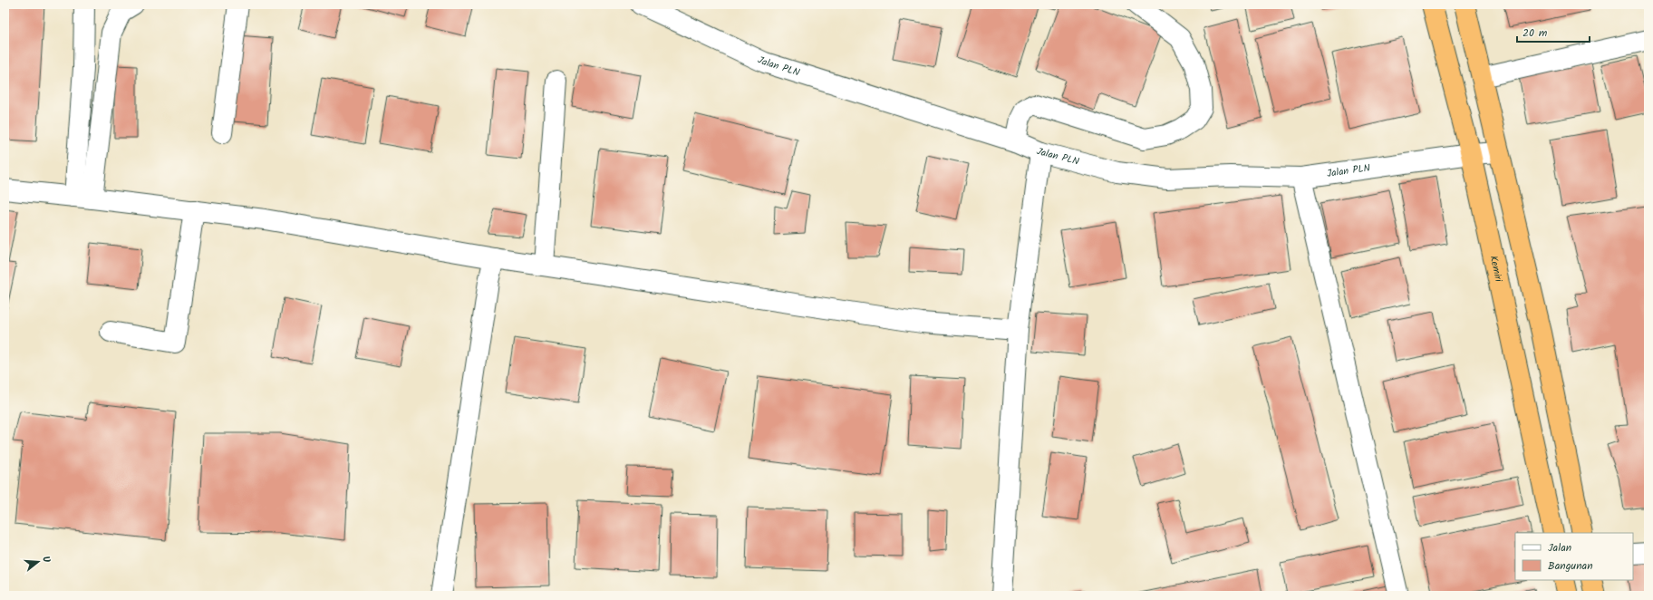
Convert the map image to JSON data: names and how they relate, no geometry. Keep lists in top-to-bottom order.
{
  "streets": {
    "highway": ["Kemiri"],
    "street": ["Jalan PLN"]
  },
  "crossings": [
    ["Jalan PLN", "Kemiri"]
  ],
  "legend": ["Jalan", "Bangunan"],
  "scale_bar": "20 m",
  "north": "right"
}
